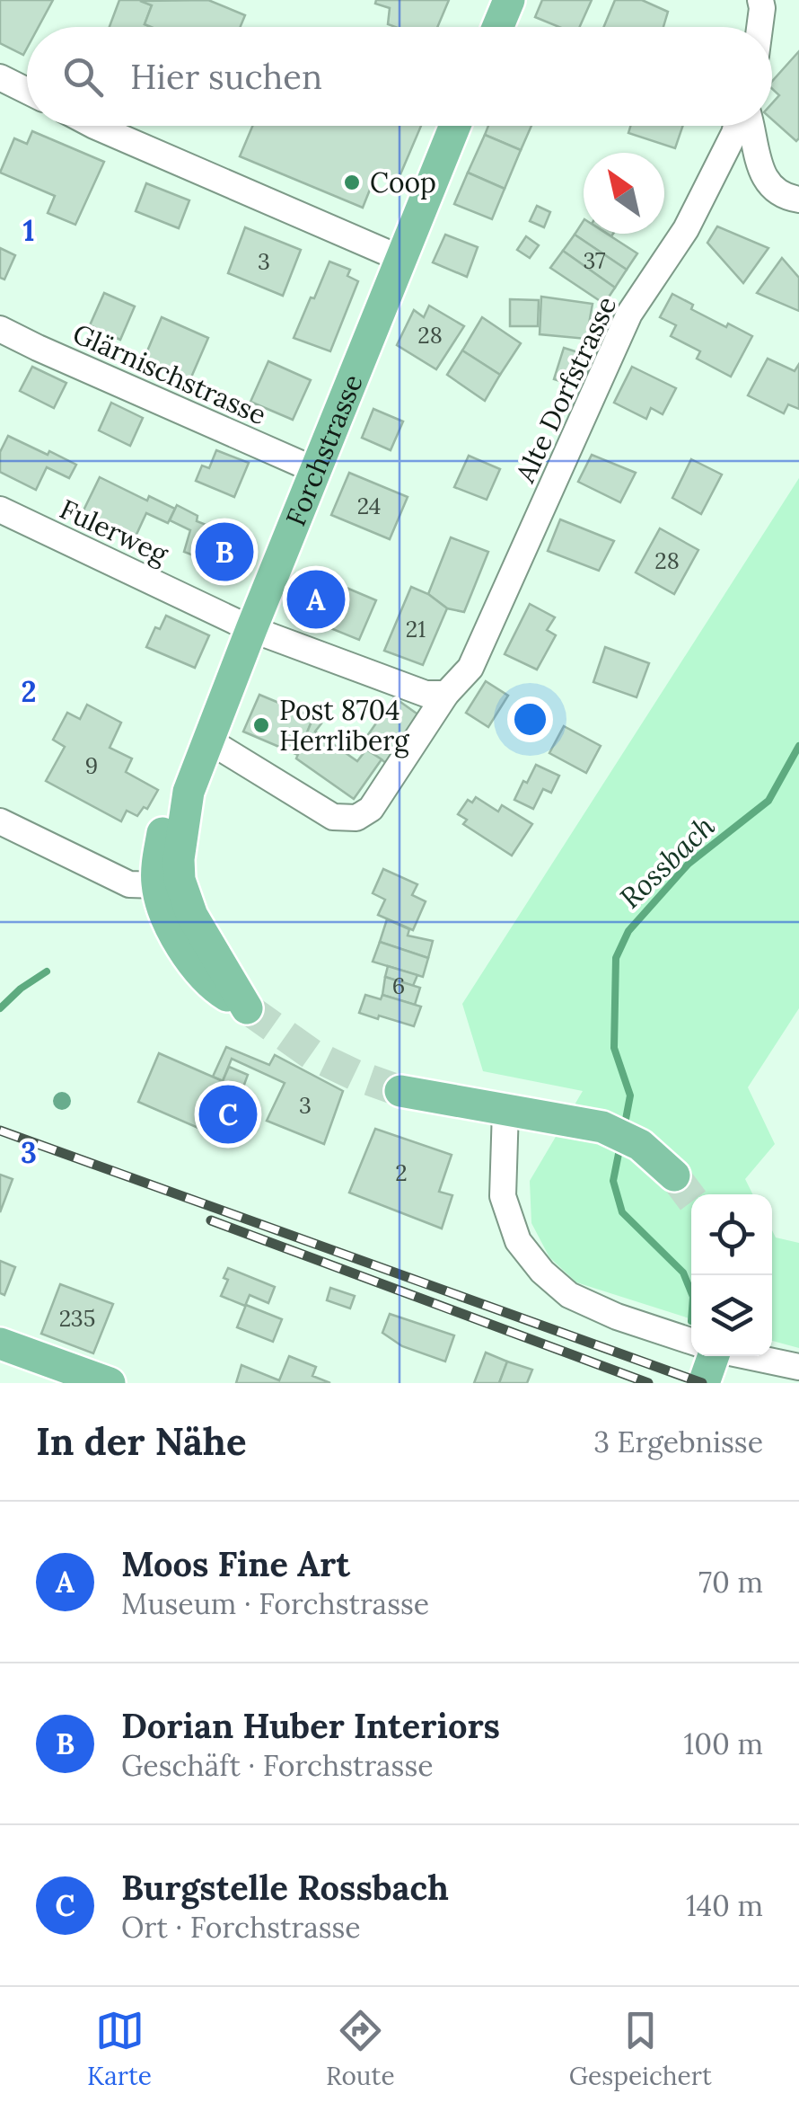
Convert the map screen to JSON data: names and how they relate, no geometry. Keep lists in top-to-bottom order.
{
  "streets": {
    "main road": ["Forchstrasse"],
    "street": ["Glärnischstrasse", "Alte Dorfstrasse", "Fulerweg"]
  },
  "crossings": [
    ["Glärnischstrasse", "Forchstrasse"],
    ["Alte Dorfstrasse", "Forchstrasse"],
    ["Forchstrasse", "Fulerweg"]
  ],
  "water": ["Rossbach"],
  "places": ["Coop", "Post 8704 Herrliberg"],
  "house_numbers": [
    "37",
    "3",
    "28",
    "24",
    "28",
    "21",
    "9",
    "6",
    "3",
    "2",
    "235"
  ],
  "north": "top left",
  "page": {
    "search": "Hier suchen",
    "pins": ["B", "A", "C"],
    "heading": ["In der Nähe", "3 Ergebnisse"],
    "list": [
      {
        "mark": "A",
        "name": "Moos Fine Art",
        "note": "Museum · Forchstrasse",
        "value": "70 m"
      },
      {
        "mark": "B",
        "name": "Dorian Huber Interiors",
        "note": "Geschäft · Forchstrasse",
        "value": "100 m"
      },
      {
        "mark": "C",
        "name": "Burgstelle Rossbach",
        "note": "Ort · Forchstrasse",
        "value": "140 m"
      }
    ],
    "nav": ["Karte", "Route", "Gespeichert"]
  },
  "grid": {
    "rows": ["1", "2", "3"]
  }
}
